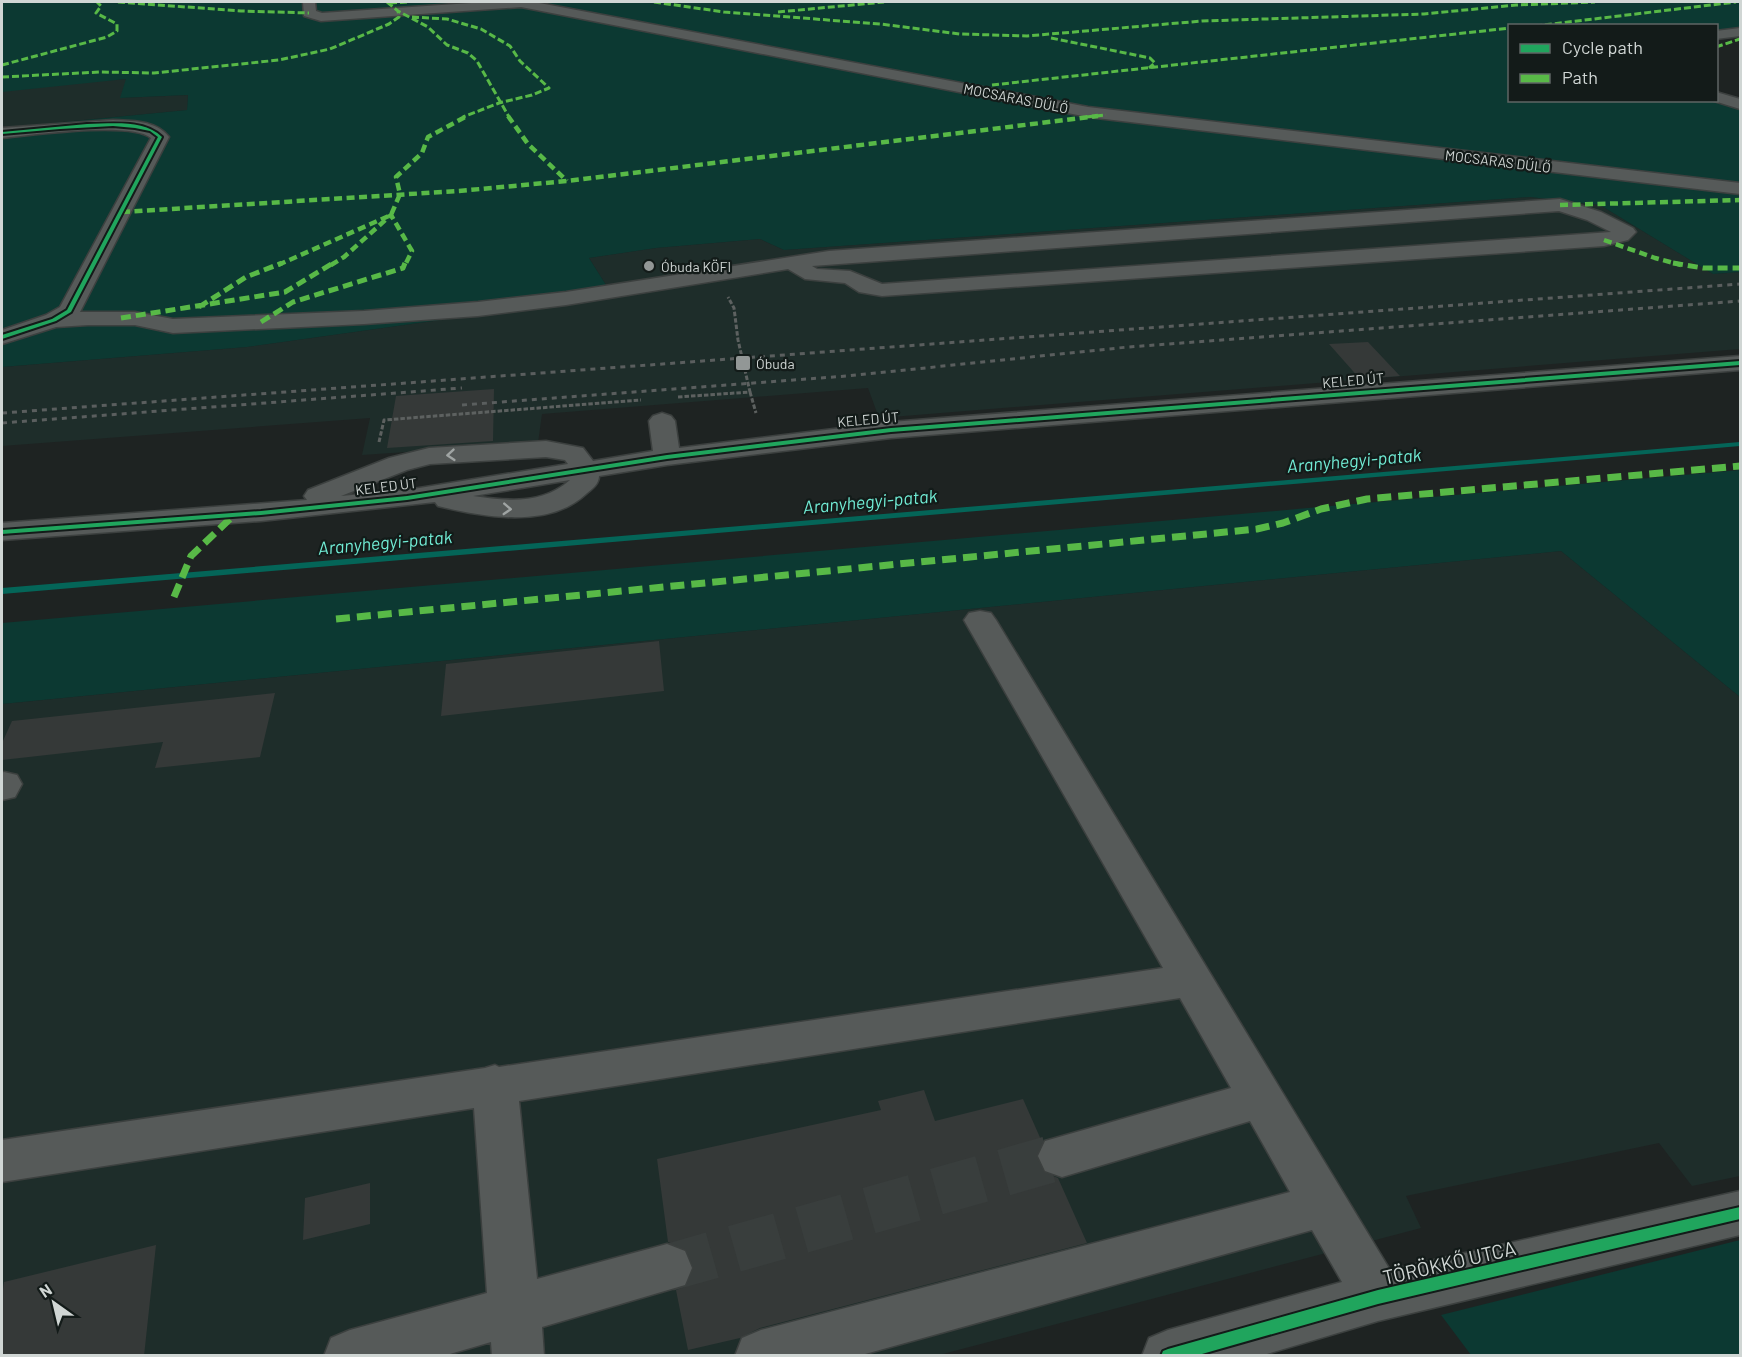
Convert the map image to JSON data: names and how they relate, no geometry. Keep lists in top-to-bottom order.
{
  "streets": {
    "street": ["MOCSARAS DŰLŐ", "KELED ÚT", "TÖRÖKKŐ UTCA"]
  },
  "water": ["Aranyhegyi-patak"],
  "places": {
    "other": ["Óbuda KÖFI"],
    "transit": ["Óbuda"]
  },
  "legend": ["Cycle path", "Path"],
  "north": "top left"
}
